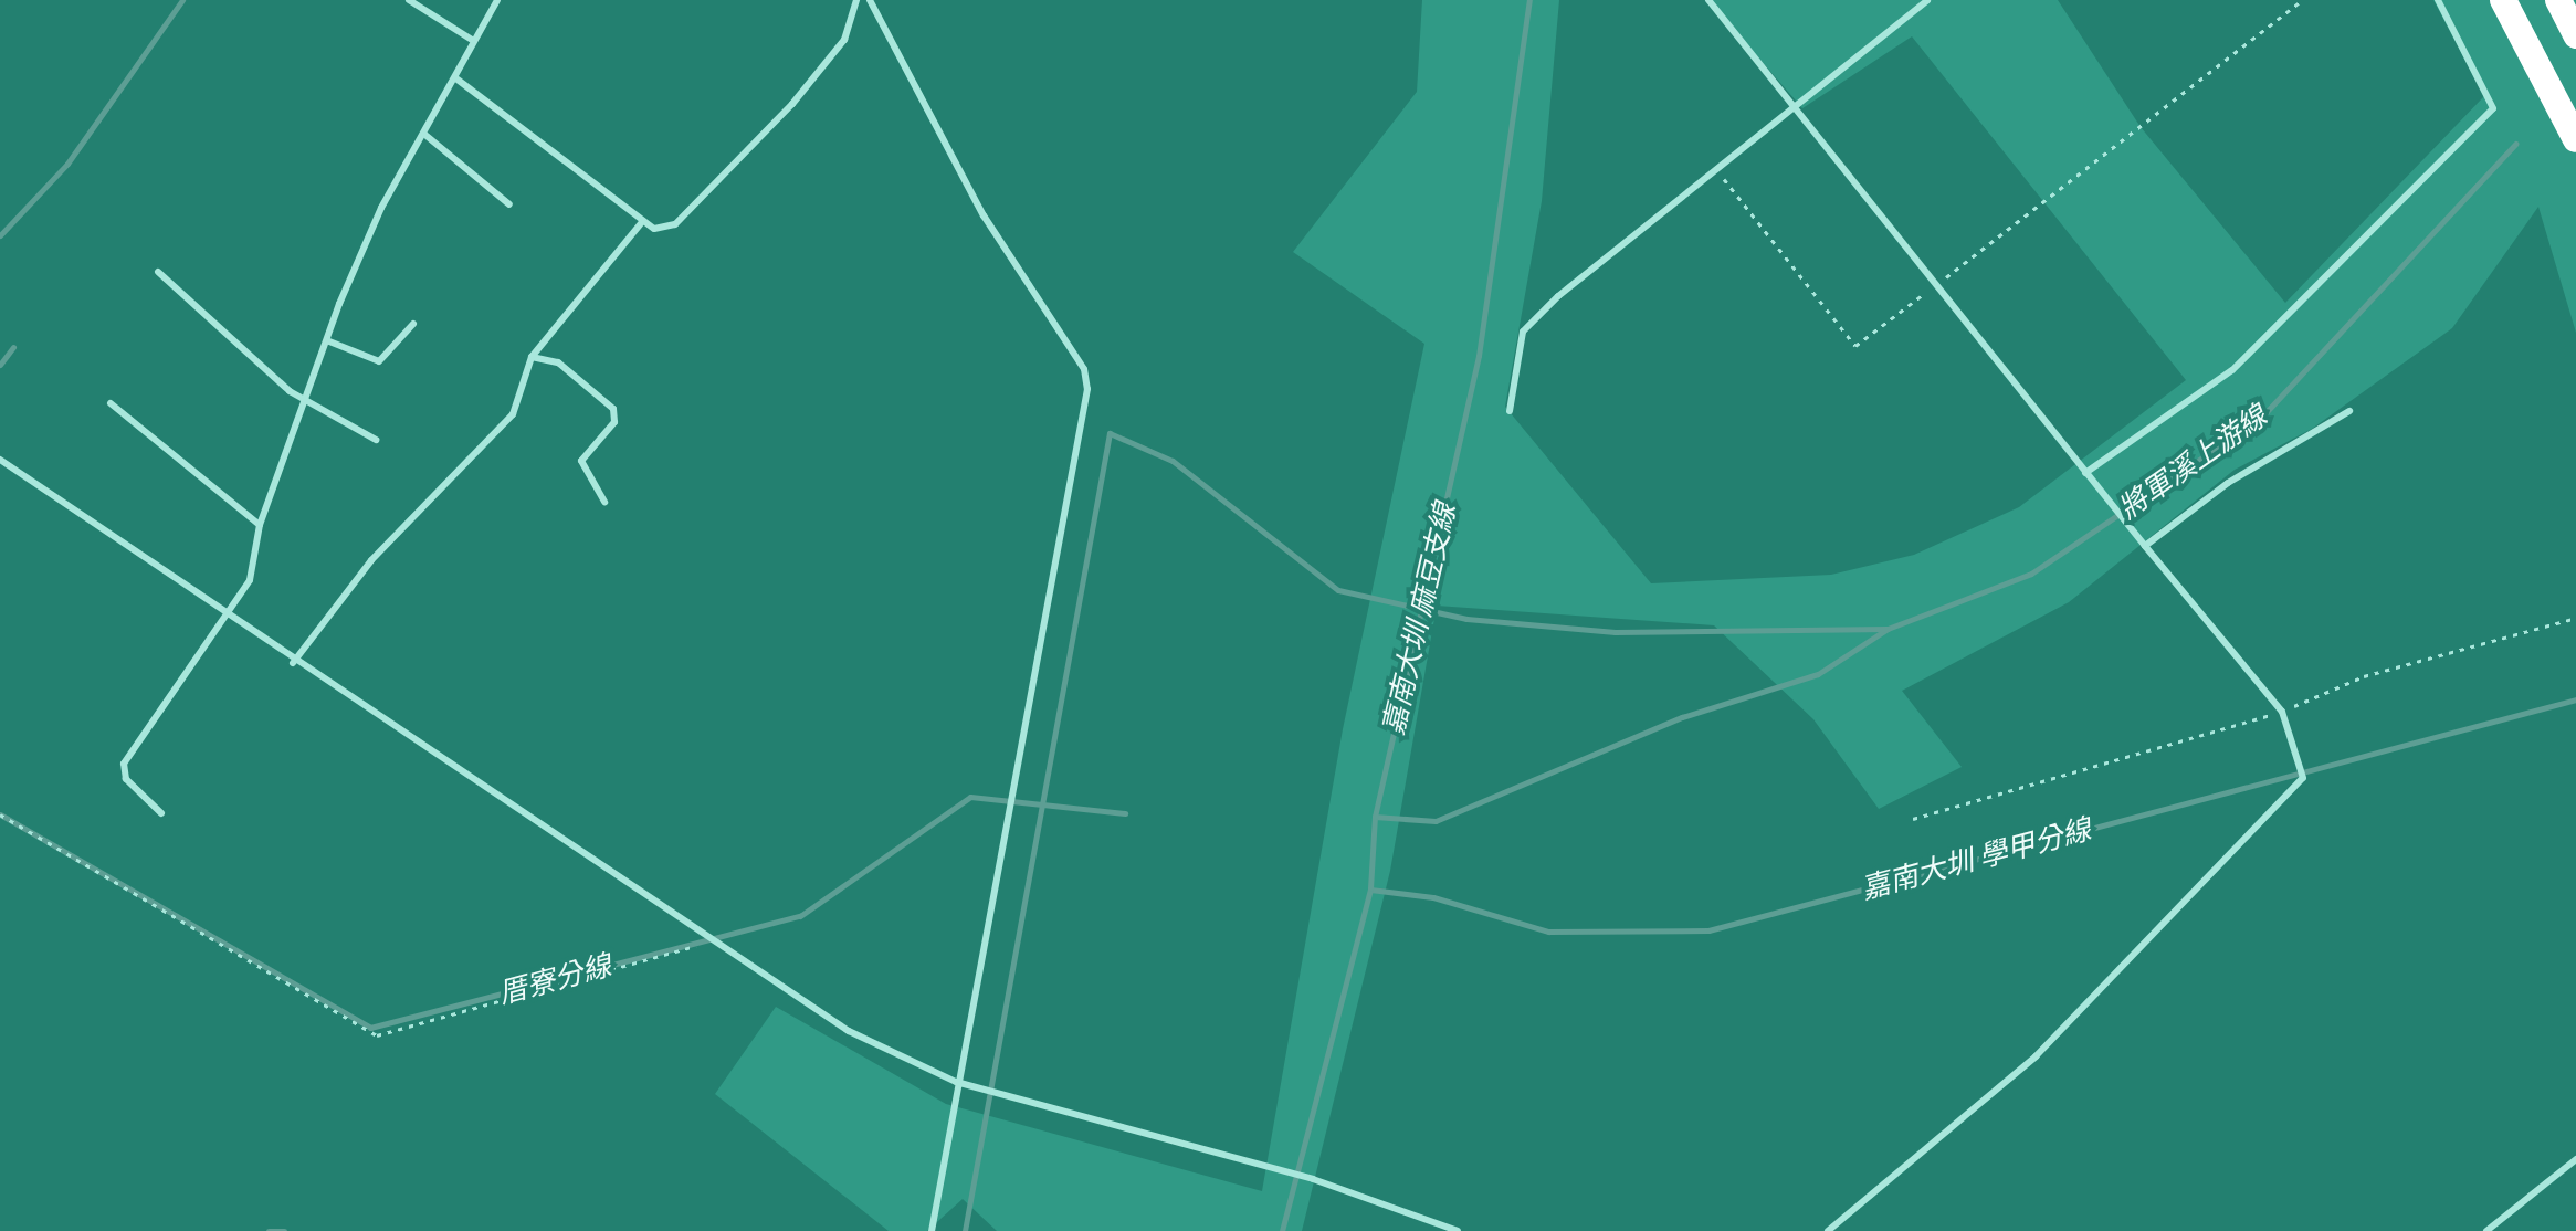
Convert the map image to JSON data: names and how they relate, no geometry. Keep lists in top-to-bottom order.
{
  "water": [
    "將軍溪上游線",
    "嘉南大圳 麻豆支線",
    "嘉南大圳 學甲分線",
    "厝寮分線"
  ]
}
